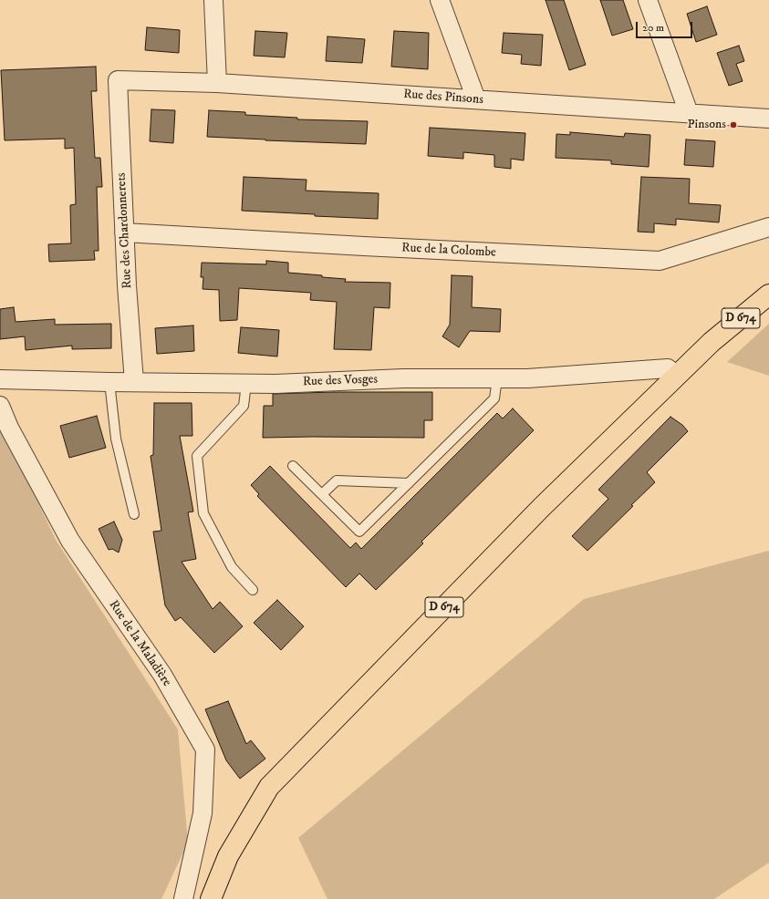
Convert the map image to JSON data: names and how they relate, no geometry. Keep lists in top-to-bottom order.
{
  "streets": {
    "main road": ["D 674"],
    "street": [
      "Rue des Pinsons",
      "Rue des Chardonnerets",
      "Rue de la Colombe",
      "Rue des Vosges",
      "Rue de la Maladière"
    ]
  },
  "crossings": [
    ["Rue des Pinsons", "Rue des Chardonnerets"],
    ["Rue des Chardonnerets", "Rue de la Colombe"],
    ["Rue des Chardonnerets", "Rue des Vosges"],
    ["D 674", "Rue des Vosges"]
  ],
  "places": ["Pinsons"],
  "scale_bar": "20 m"
}
